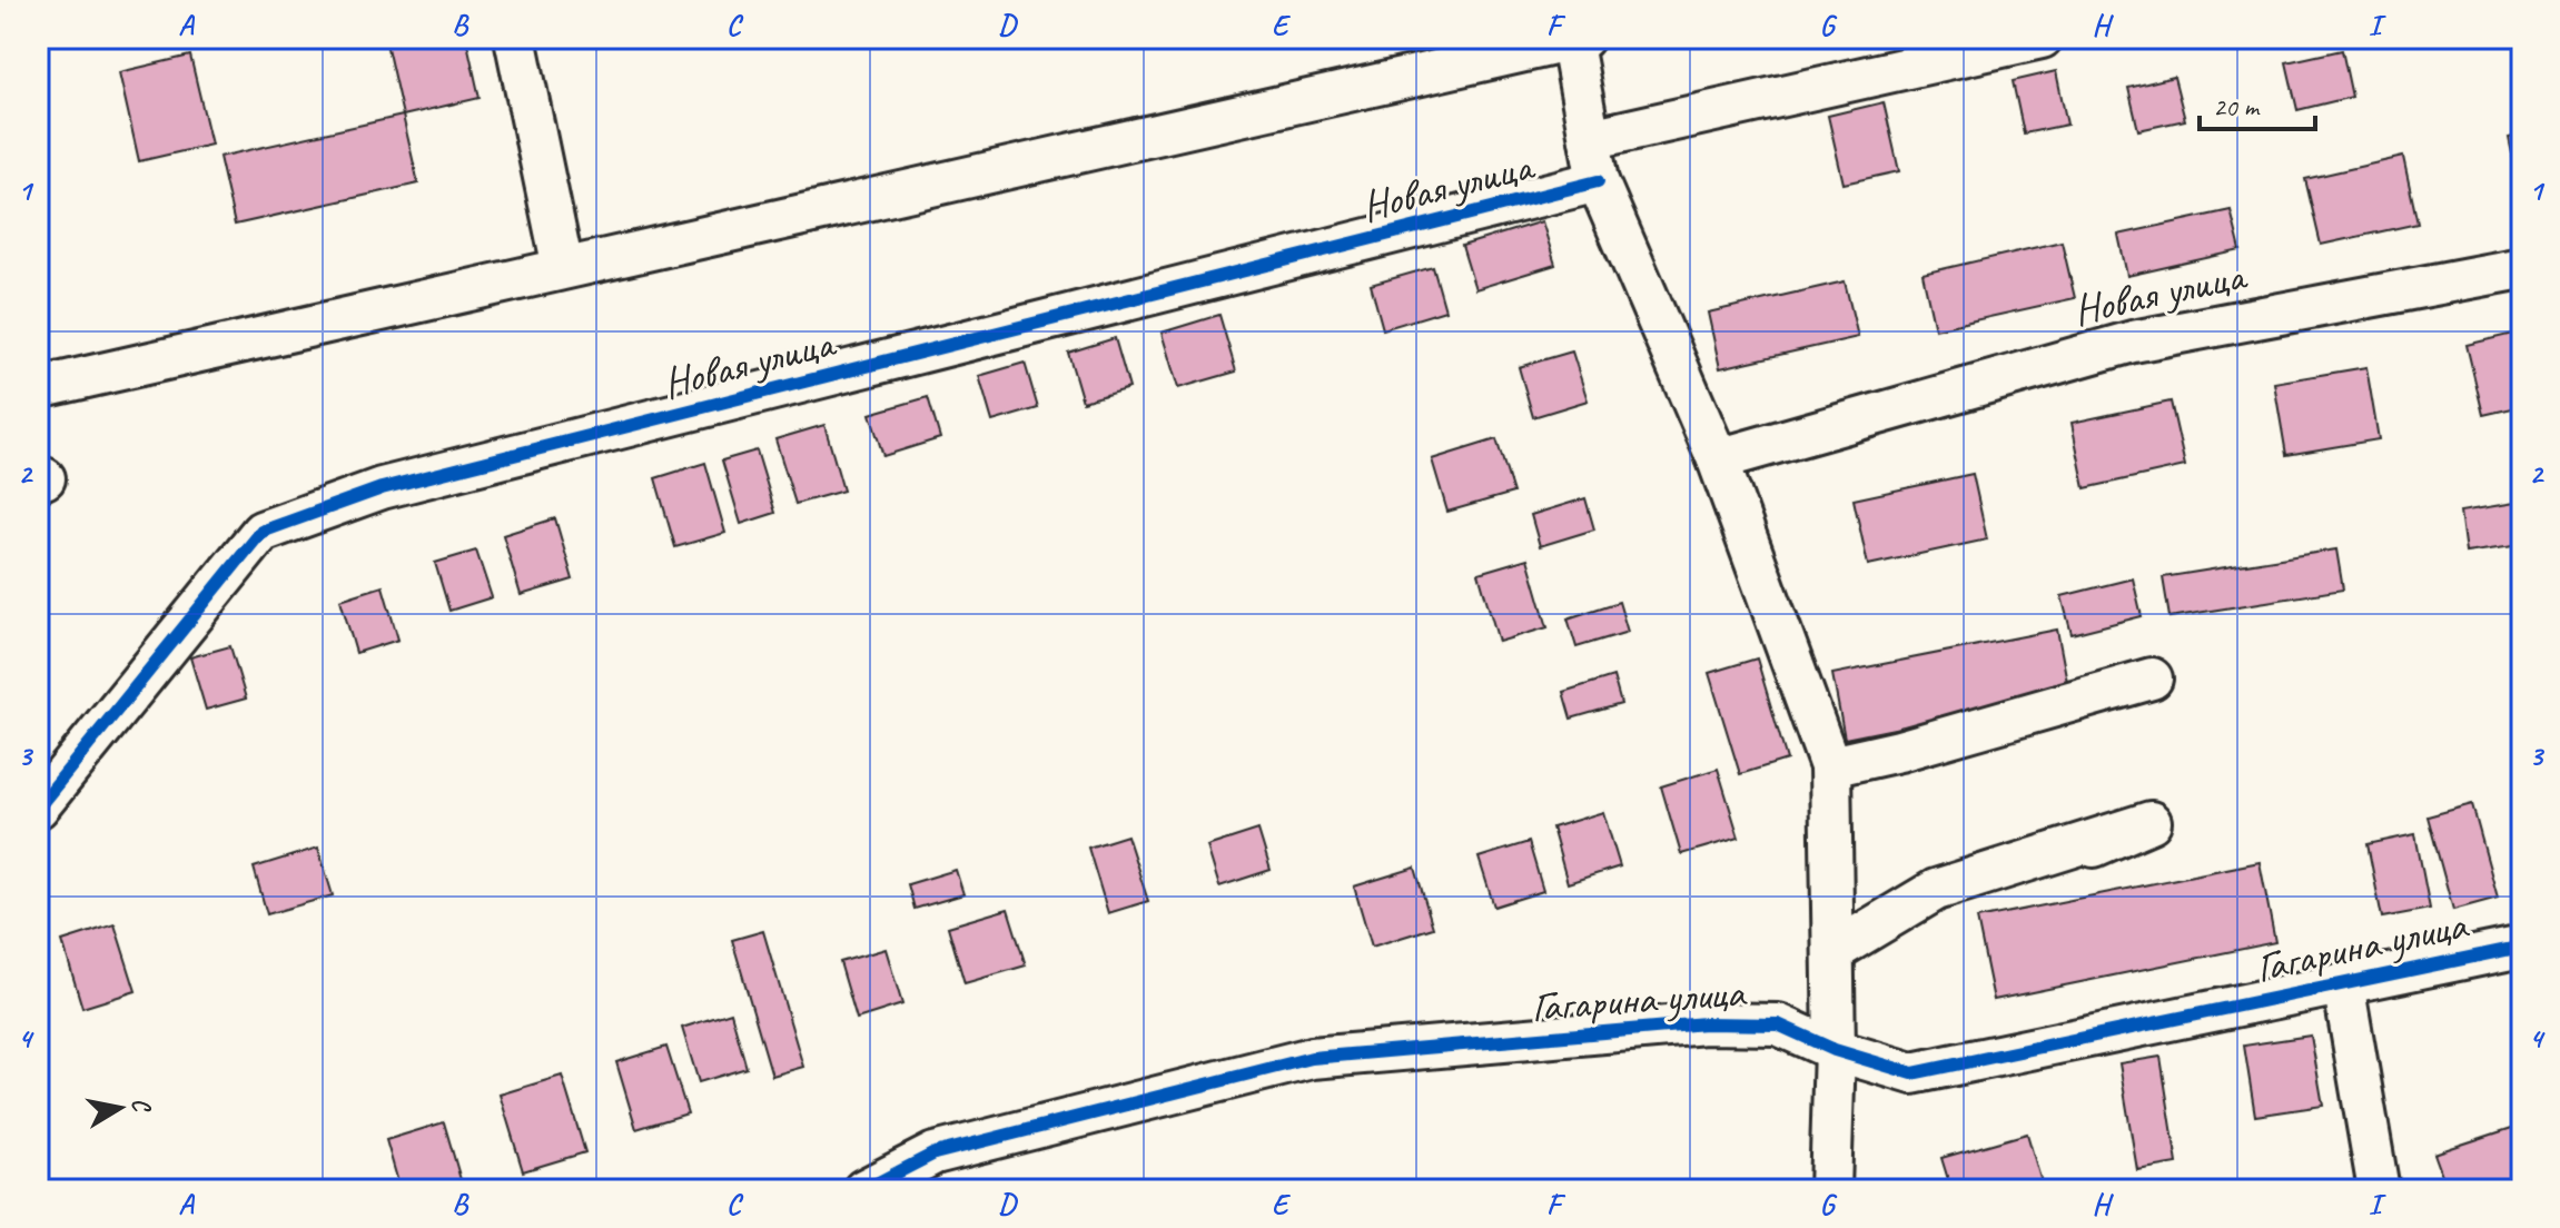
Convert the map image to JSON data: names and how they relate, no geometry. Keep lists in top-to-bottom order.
{
  "streets": {
    "street": ["Новая улица", "Гагарина улица"]
  },
  "scale_bar": "20 m",
  "north": "right",
  "grid": {
    "columns": [
      "A",
      "B",
      "C",
      "D",
      "E",
      "F",
      "G",
      "H",
      "I"
    ],
    "rows": [
      "1",
      "2",
      "3",
      "4"
    ]
  }
}
